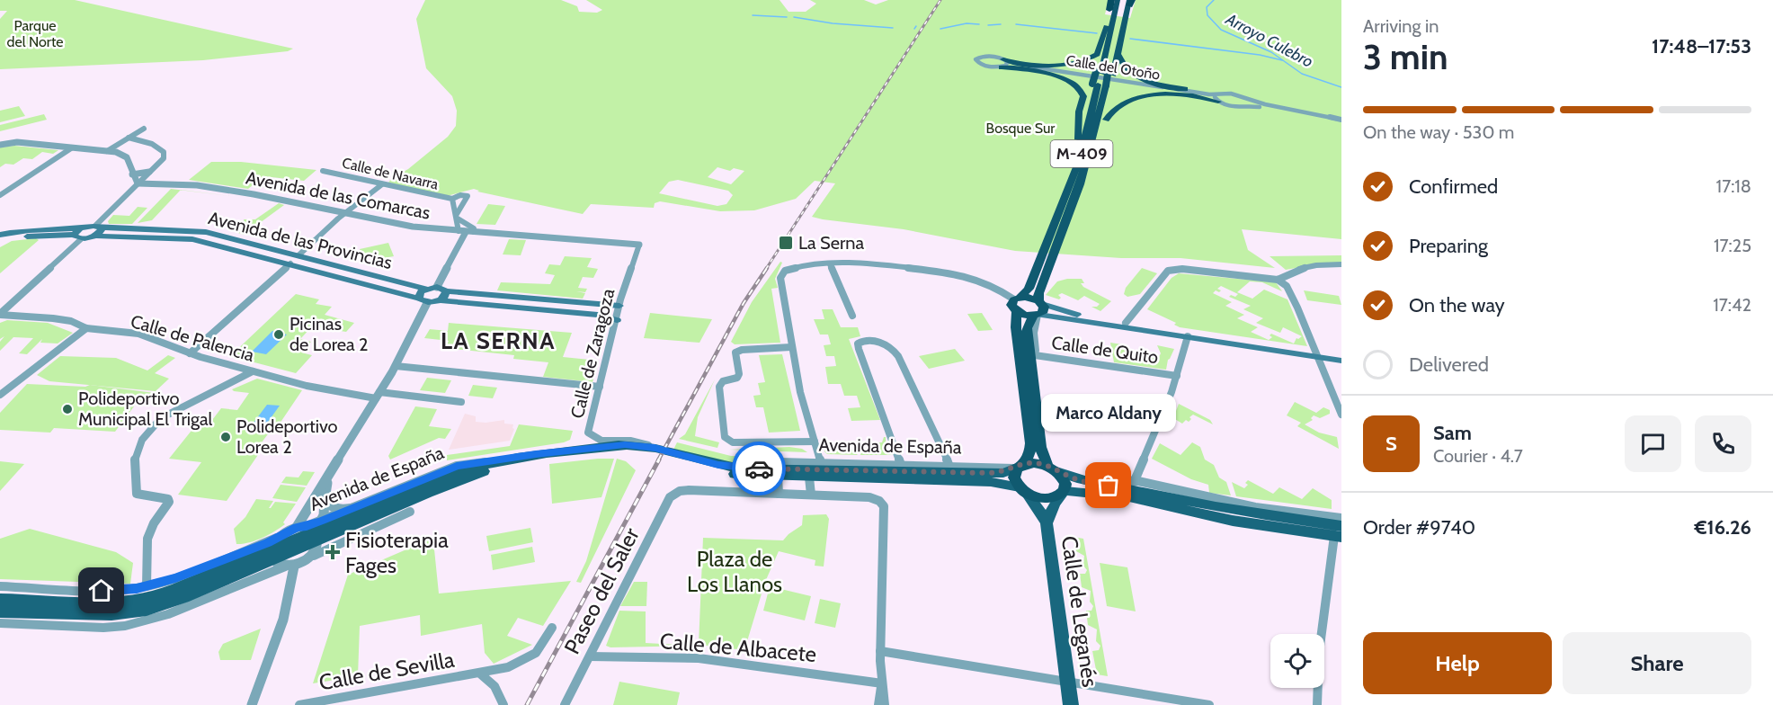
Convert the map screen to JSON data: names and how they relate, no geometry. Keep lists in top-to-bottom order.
{
  "streets": {
    "highway": ["M-409"],
    "main road": ["Avenida de las Provincias", "Avenida de España", "Calle de Leganés"],
    "street": [
      "Calle del Otoño",
      "Calle de Navarra",
      "Avenida de las Comarcas",
      "Calle de Palencia",
      "Calle de Quito",
      "Calle de Zaragoza",
      "Paseo del Saler",
      "Calle de Albacete",
      "Calle de Sevilla"
    ]
  },
  "crossings": [
    ["Calle del Otoño", "M-409"],
    ["M-409", "Calle de Quito"],
    ["M-409", "Avenida de España"],
    ["M-409", "Calle de Leganés"],
    ["Calle de Navarra", "Avenida de las Comarcas"],
    ["Avenida de las Comarcas", "Calle de Zaragoza"],
    ["Calle de Zaragoza", "Avenida de España"],
    ["Avenida de España", "Calle de Leganés"],
    ["Paseo del Saler", "Calle de Albacete"]
  ],
  "districts": ["LA SERNA"],
  "water": ["Arroyo Culebro"],
  "parks": ["Parque del Norte", "Bosque Sur", "Plaza de Los Llanos"],
  "places": {
    "transit": ["La Serna"],
    "other": [
      "Picinas de Lorea 2",
      "Polideportivo Municipal El Trigal",
      "Polideportivo Lorea 2",
      "Marco Aldany"
    ],
    "health": ["Fisioterapia Fages"]
  },
  "page": {
    "heading": ["3 min", "Arriving in", "17:48–17:53"],
    "panel": [
      "Sam",
      "Courier · 4.7",
      "Order #9740",
      "€16.26"
    ],
    "bar": "On the way · 530 m",
    "list": [
      ["Confirmed", "17:18"],
      ["Preparing", "17:25"],
      ["On the way", "17:42"],
      "Delivered"
    ],
    "bubble": "Marco Aldany",
    "round": "S",
    "buttons": ["Help", "Share"]
  }
}
